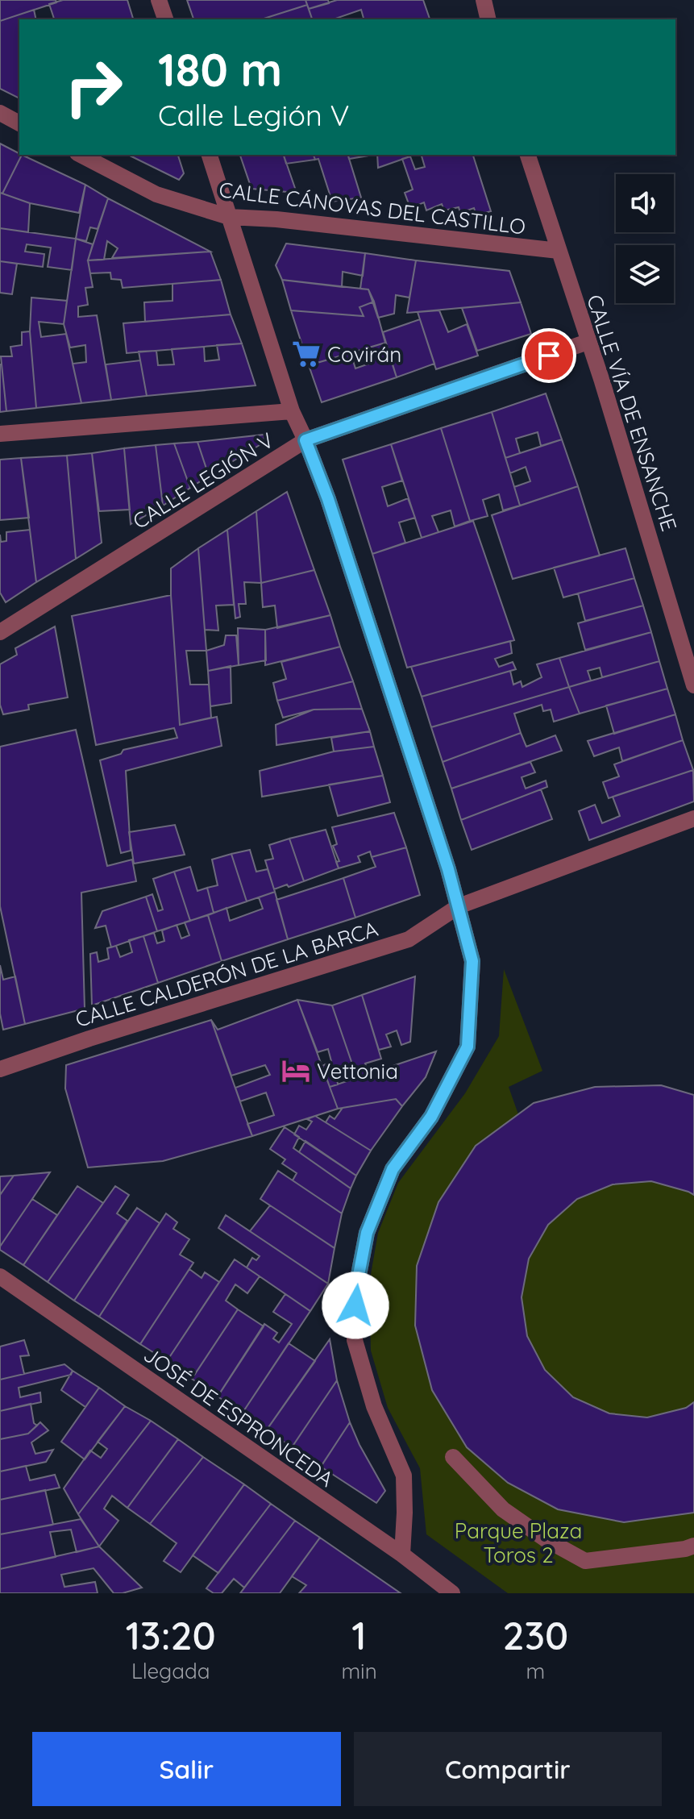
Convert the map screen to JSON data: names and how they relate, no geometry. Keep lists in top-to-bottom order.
{
  "streets": {
    "street": [
      "CALLE CÁNOVAS DEL CASTILLO",
      "CALLE VÍA DE ENSANCHE",
      "CALLE LEGIÓN V",
      "CALLE CALDERÓN DE LA BARCA",
      "JOSÉ DE ESPRONCEDA"
    ]
  },
  "crossings": [
    ["CALLE CÁNOVAS DEL CASTILLO", "CALLE VÍA DE ENSANCHE"],
    ["CALLE VÍA DE ENSANCHE", "CALLE LEGIÓN V"]
  ],
  "parks": ["Parque Plaza Toros 2"],
  "places": {
    "supermarket": ["Covirán"],
    "hotel": ["Vettonia"]
  },
  "page": {
    "turn": ["180 m", "Calle Legión V"],
    "eta": [
      "13:20",
      "Llegada",
      "1",
      "min",
      "230",
      "m"
    ],
    "buttons": ["Salir", "Compartir"]
  }
}
